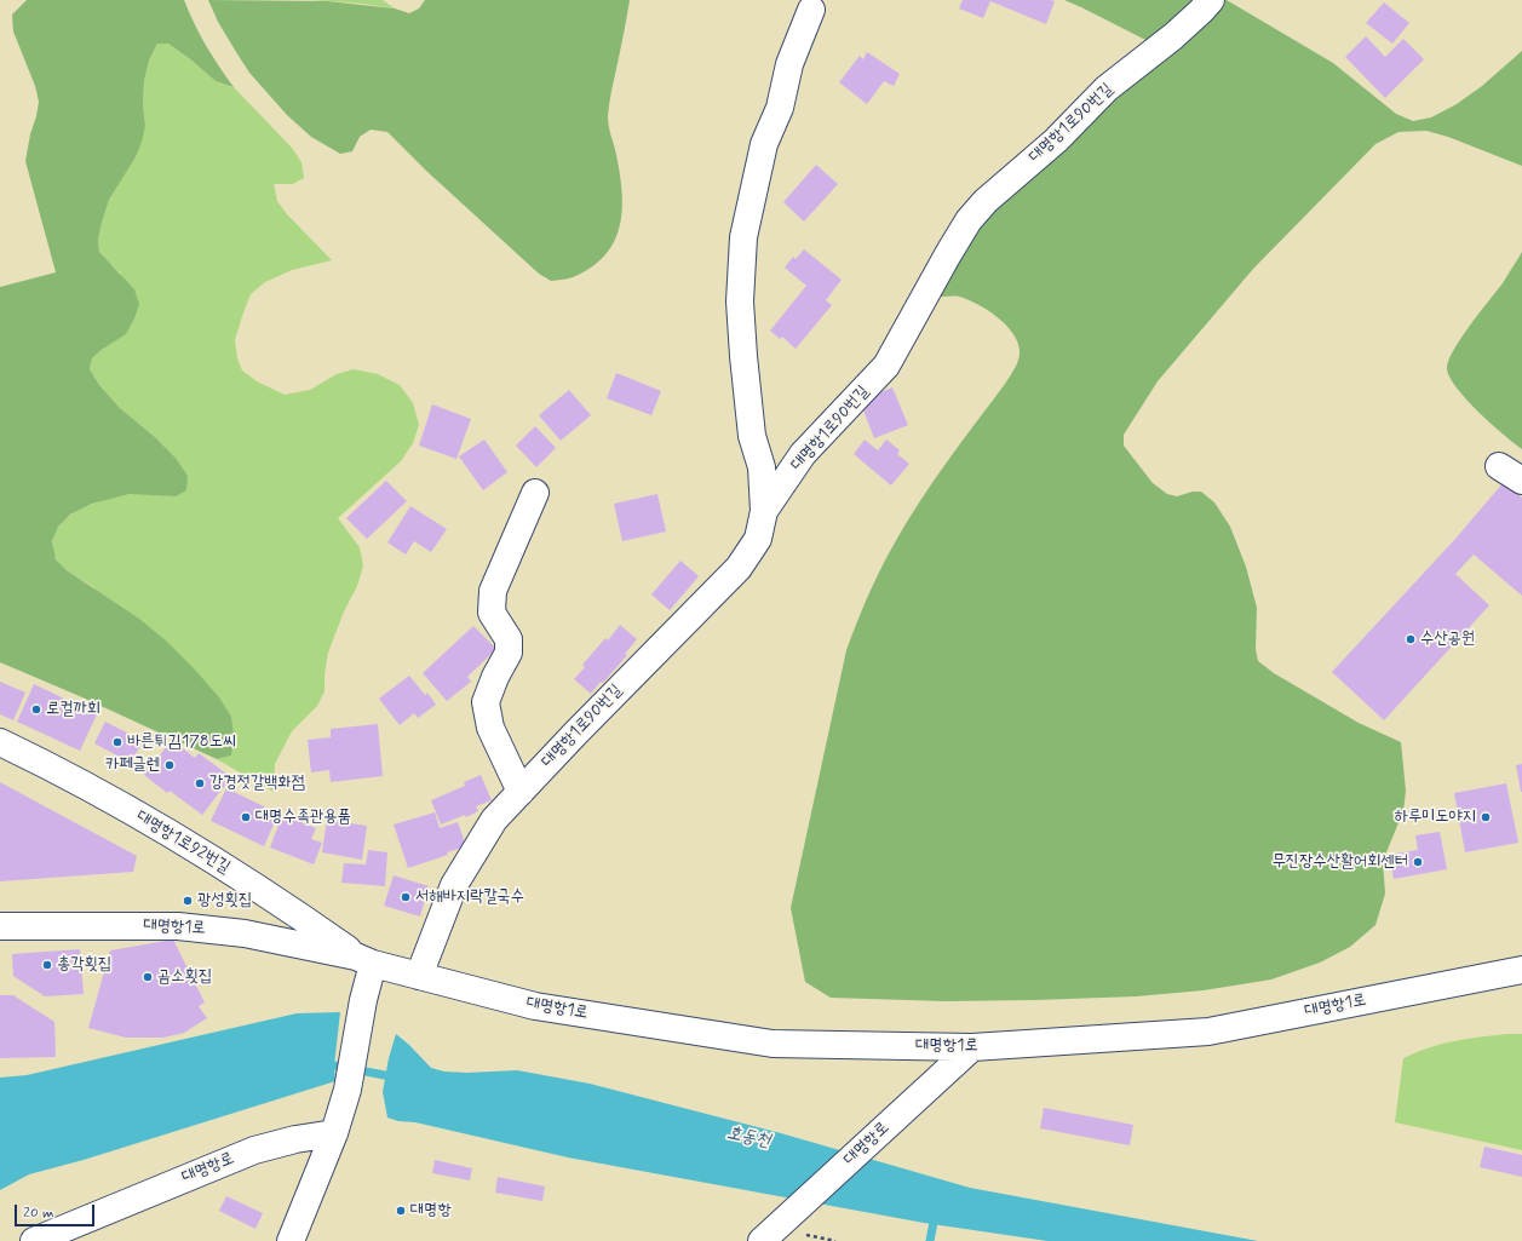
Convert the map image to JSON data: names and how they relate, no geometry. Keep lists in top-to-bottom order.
{
  "streets": {
    "street": [
      "대명항1로90번길",
      "대명항1로92번길",
      "대명항1로",
      "대명항로"
    ]
  },
  "crossings": [
    ["대명항1로90번길", "대명항1로"],
    ["대명항1로92번길", "대명항1로"],
    ["대명항1로", "대명항로"]
  ],
  "water": ["호동천"],
  "places": [
    "수산공원",
    "로컬까회",
    "바른튀김178도씨",
    "카페글렌",
    "강경젓갈백화점",
    "대명수족관용품",
    "하루미도야지",
    "무진장수산활어회센터",
    "서해바지락칼국수",
    "광성횟집",
    "총각횟집",
    "곰소횟집",
    "대명항"
  ],
  "scale_bar": "20 m"
}
